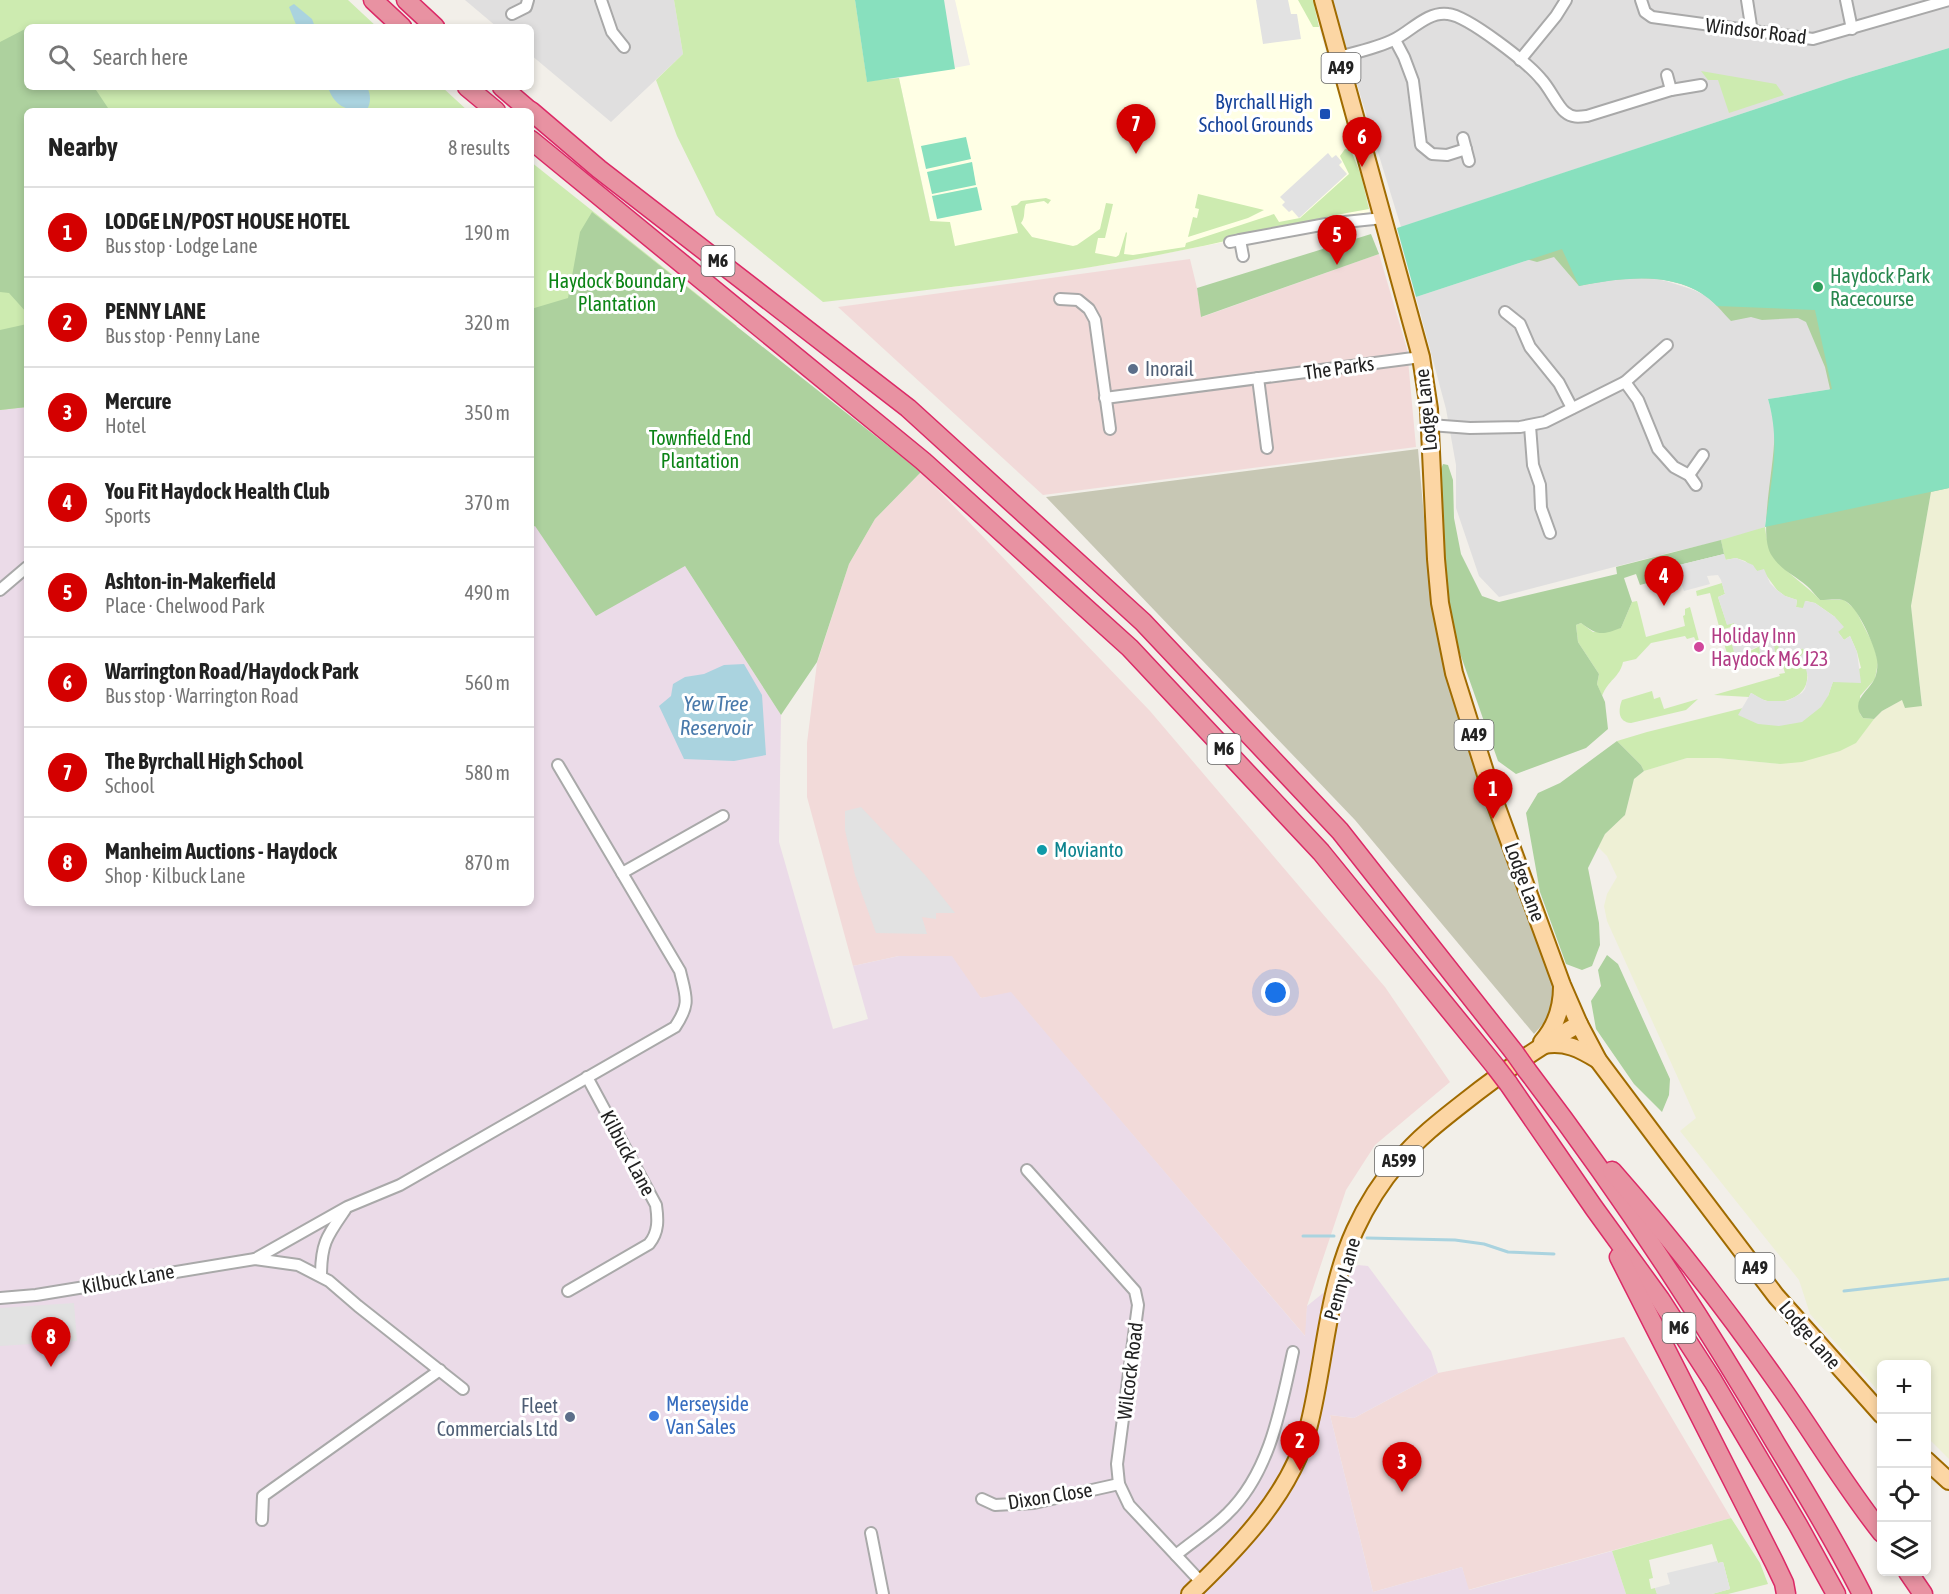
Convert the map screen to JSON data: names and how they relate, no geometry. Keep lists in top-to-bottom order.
{
  "streets": {
    "highway": ["M6"],
    "main road": [
      "A49",
      "Lodge Lane",
      "A599",
      "Penny Lane"
    ],
    "street": [
      "Windsor Road",
      "The Parks",
      "Kilbuck Lane",
      "Wilcock Road",
      "Dixon Close"
    ]
  },
  "crossings": [
    ["A49", "Lodge Lane"],
    ["The Parks", "Lodge Lane"],
    ["Lodge Lane", "A599"],
    ["Lodge Lane", "Penny Lane"],
    ["A599", "Penny Lane"],
    ["Penny Lane", "Wilcock Road"],
    ["Wilcock Road", "Dixon Close"]
  ],
  "water": ["Yew Tree Reservoir"],
  "parks": ["Haydock Boundary Plantation", "Townfield End Plantation"],
  "places": {
    "transit": ["Byrchall High School Grounds"],
    "other": [
      "Haydock Park Racecourse",
      "Inorail",
      "Holiday Inn Haydock M6 J23",
      "Movianto",
      "Merseyside Van Sales",
      "Fleet Commercials Ltd"
    ]
  },
  "page": {
    "search": "Search here",
    "pins": [
      "7",
      "6",
      "5",
      "4",
      "1",
      "8",
      "2",
      "3"
    ],
    "heading": ["Nearby", "8 results"],
    "list": [
      {
        "mark": "1",
        "name": "LODGE LN/POST HOUSE HOTEL",
        "note": "Bus stop · Lodge Lane",
        "value": "190 m"
      },
      {
        "mark": "2",
        "name": "PENNY LANE",
        "note": "Bus stop · Penny Lane",
        "value": "320 m"
      },
      {
        "mark": "3",
        "name": "Mercure",
        "note": "Hotel",
        "value": "350 m"
      },
      {
        "mark": "4",
        "name": "You Fit Haydock Health Club",
        "note": "Sports",
        "value": "370 m"
      },
      {
        "mark": "5",
        "name": "Ashton-in-Makerfield",
        "note": "Place · Chelwood Park",
        "value": "490 m"
      },
      {
        "mark": "6",
        "name": "Warrington Road/Haydock Park",
        "note": "Bus stop · Warrington Road",
        "value": "560 m"
      },
      {
        "mark": "7",
        "name": "The Byrchall High School",
        "note": "School",
        "value": "580 m"
      },
      {
        "mark": "8",
        "name": "Manheim Auctions - Haydock",
        "note": "Shop · Kilbuck Lane",
        "value": "870 m"
      }
    ],
    "map_buttons": ["+", "−"]
  }
}
